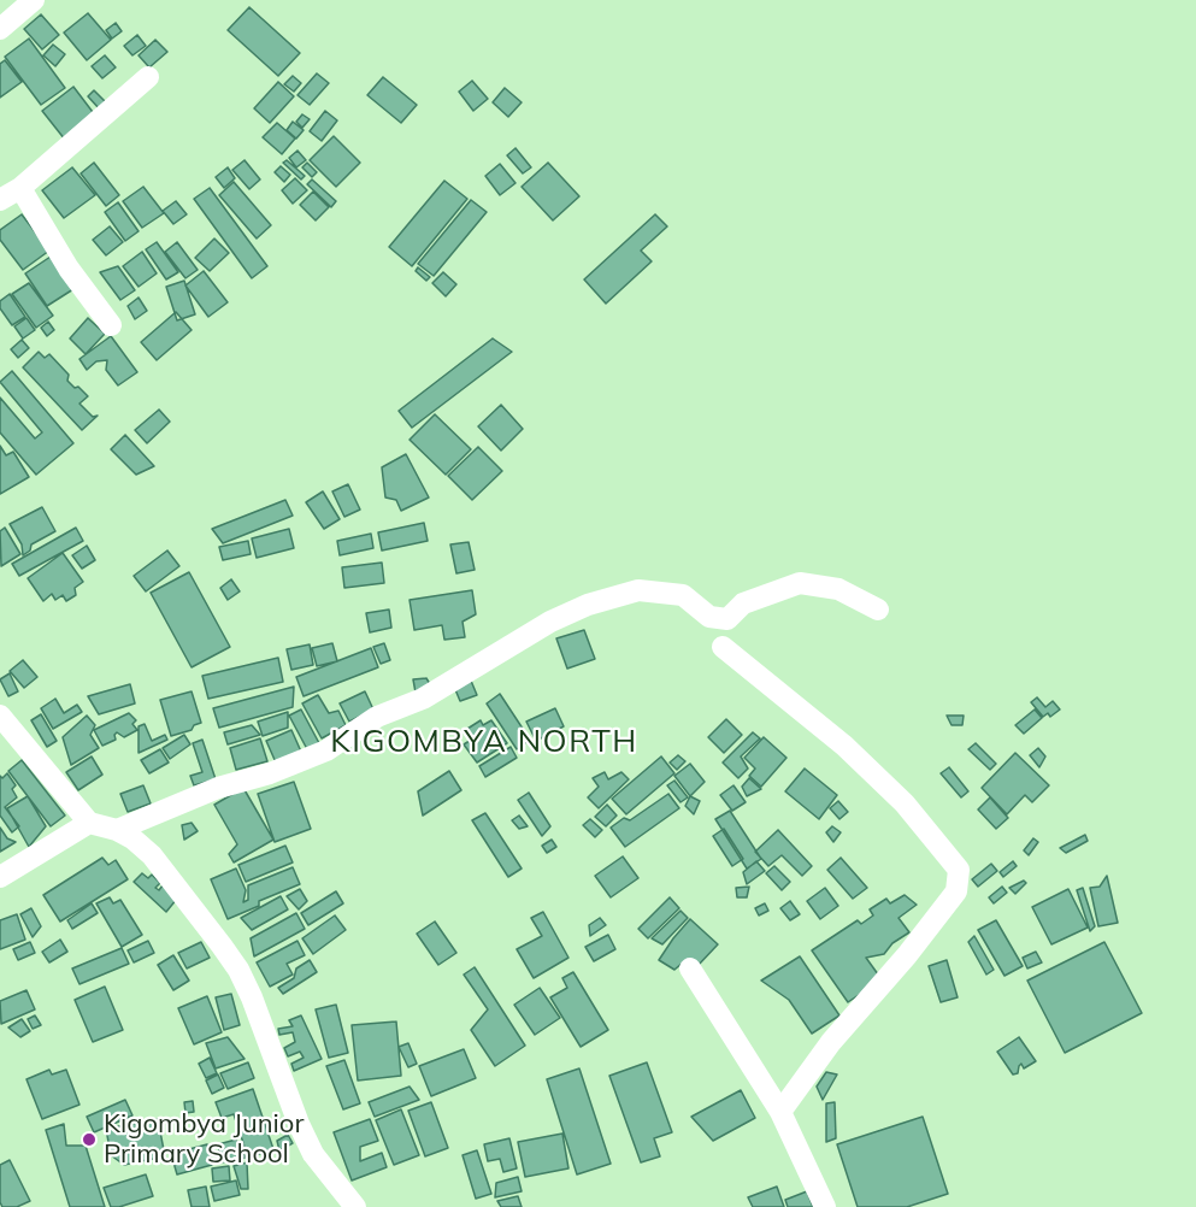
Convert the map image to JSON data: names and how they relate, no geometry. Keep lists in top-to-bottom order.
{
  "districts": ["KIGOMBYA NORTH"],
  "places": ["Kigombya Junior Primary School"]
}
